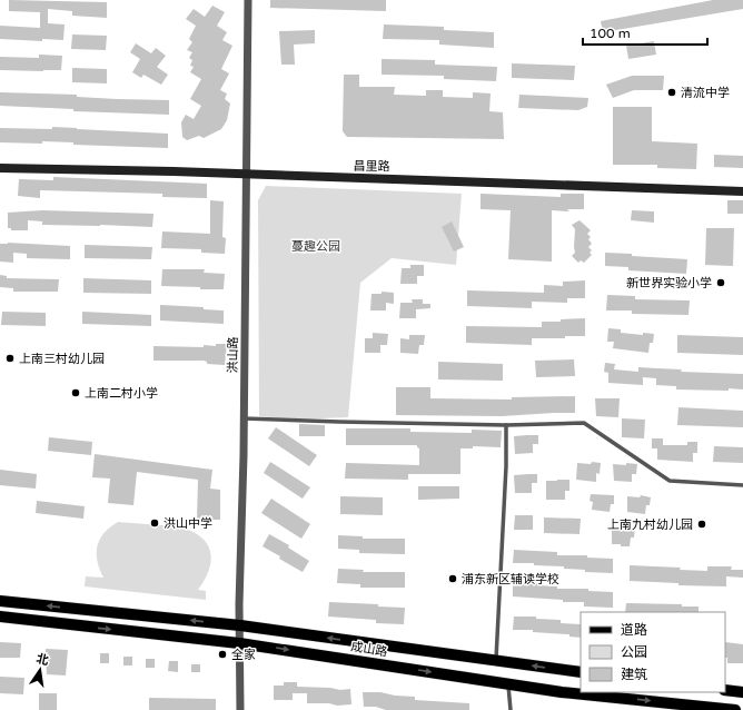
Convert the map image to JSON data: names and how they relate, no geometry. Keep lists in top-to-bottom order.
{
  "streets": {
    "main road": ["成山路"],
    "street": ["昌里路", "洪山路"]
  },
  "crossings": [
    ["昌里路", "洪山路"],
    ["洪山路", "成山路"]
  ],
  "parks": ["蔓趣公园"],
  "places": [
    "清流中学",
    "新世界实验小学",
    "上南三村幼儿园",
    "上南二村小学",
    "洪山中学",
    "上南九村幼儿园",
    "浦东新区辅读学校",
    "全家"
  ],
  "legend": ["道路", "公园", "建筑"],
  "scale_bar": "100 m",
  "north": "top"
}
